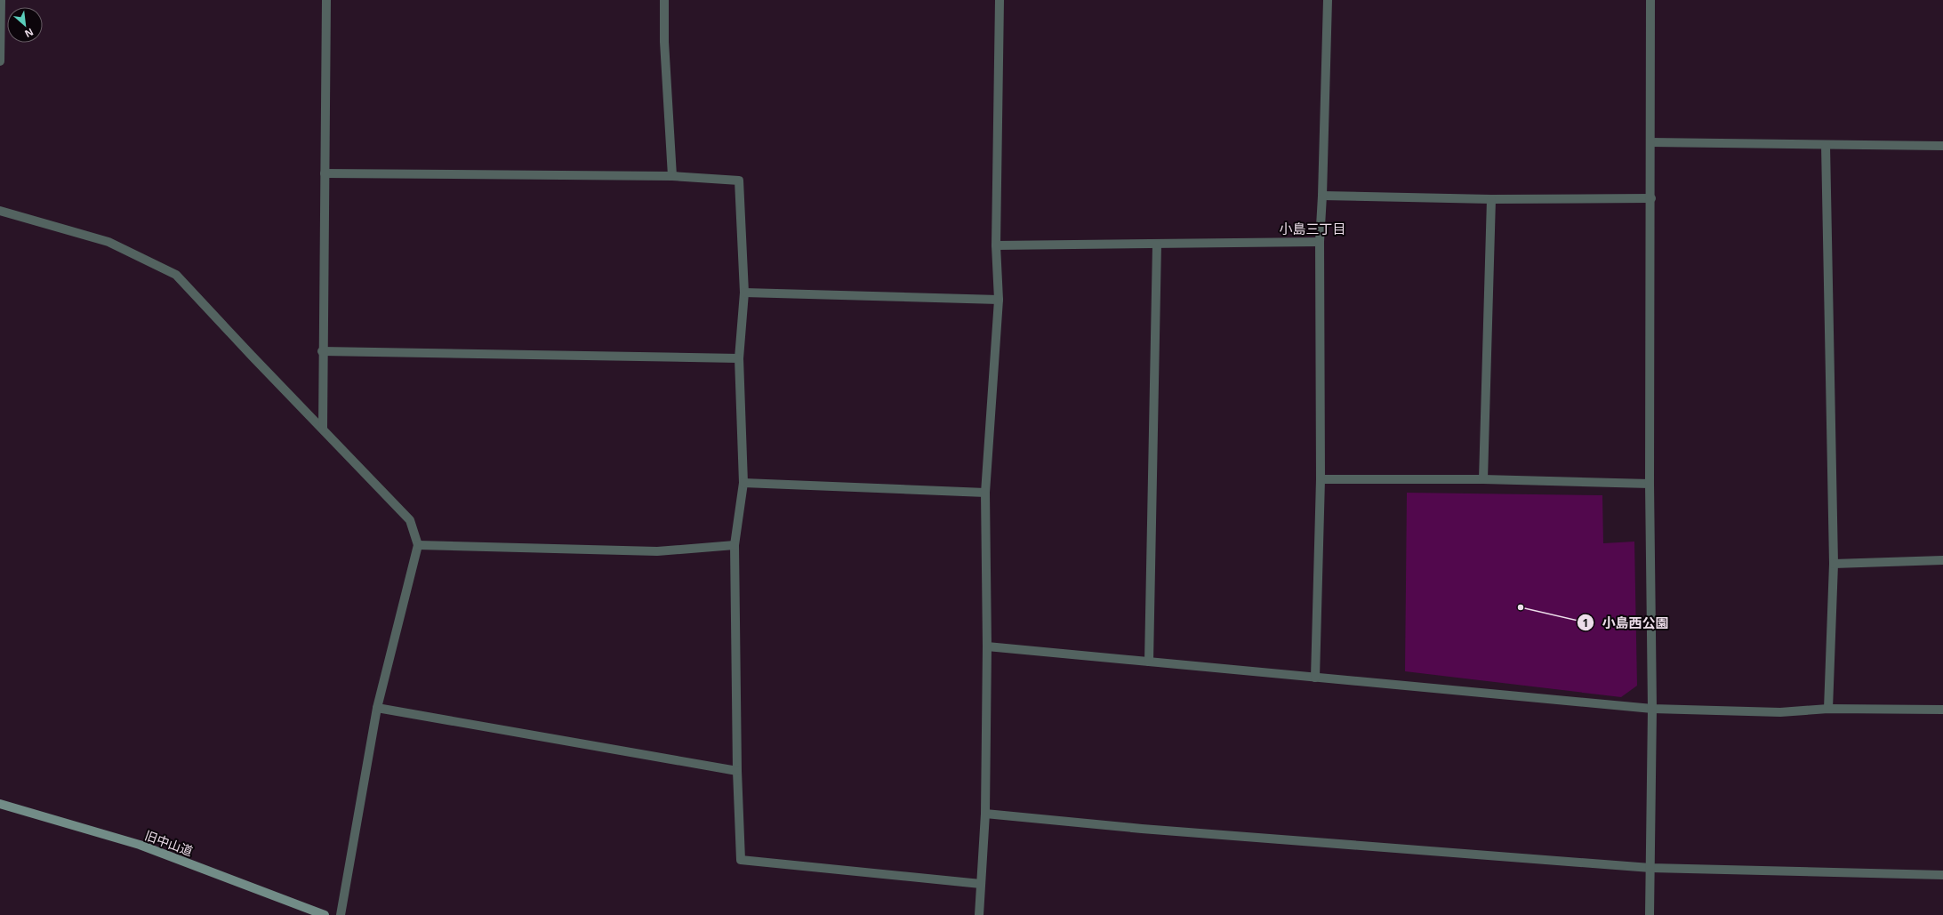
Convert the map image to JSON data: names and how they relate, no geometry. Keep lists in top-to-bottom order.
{
  "streets": {
    "main road": ["旧中山道"]
  },
  "districts": ["小島三丁目"],
  "places": ["小島西公園"],
  "north": "bottom right"
}
